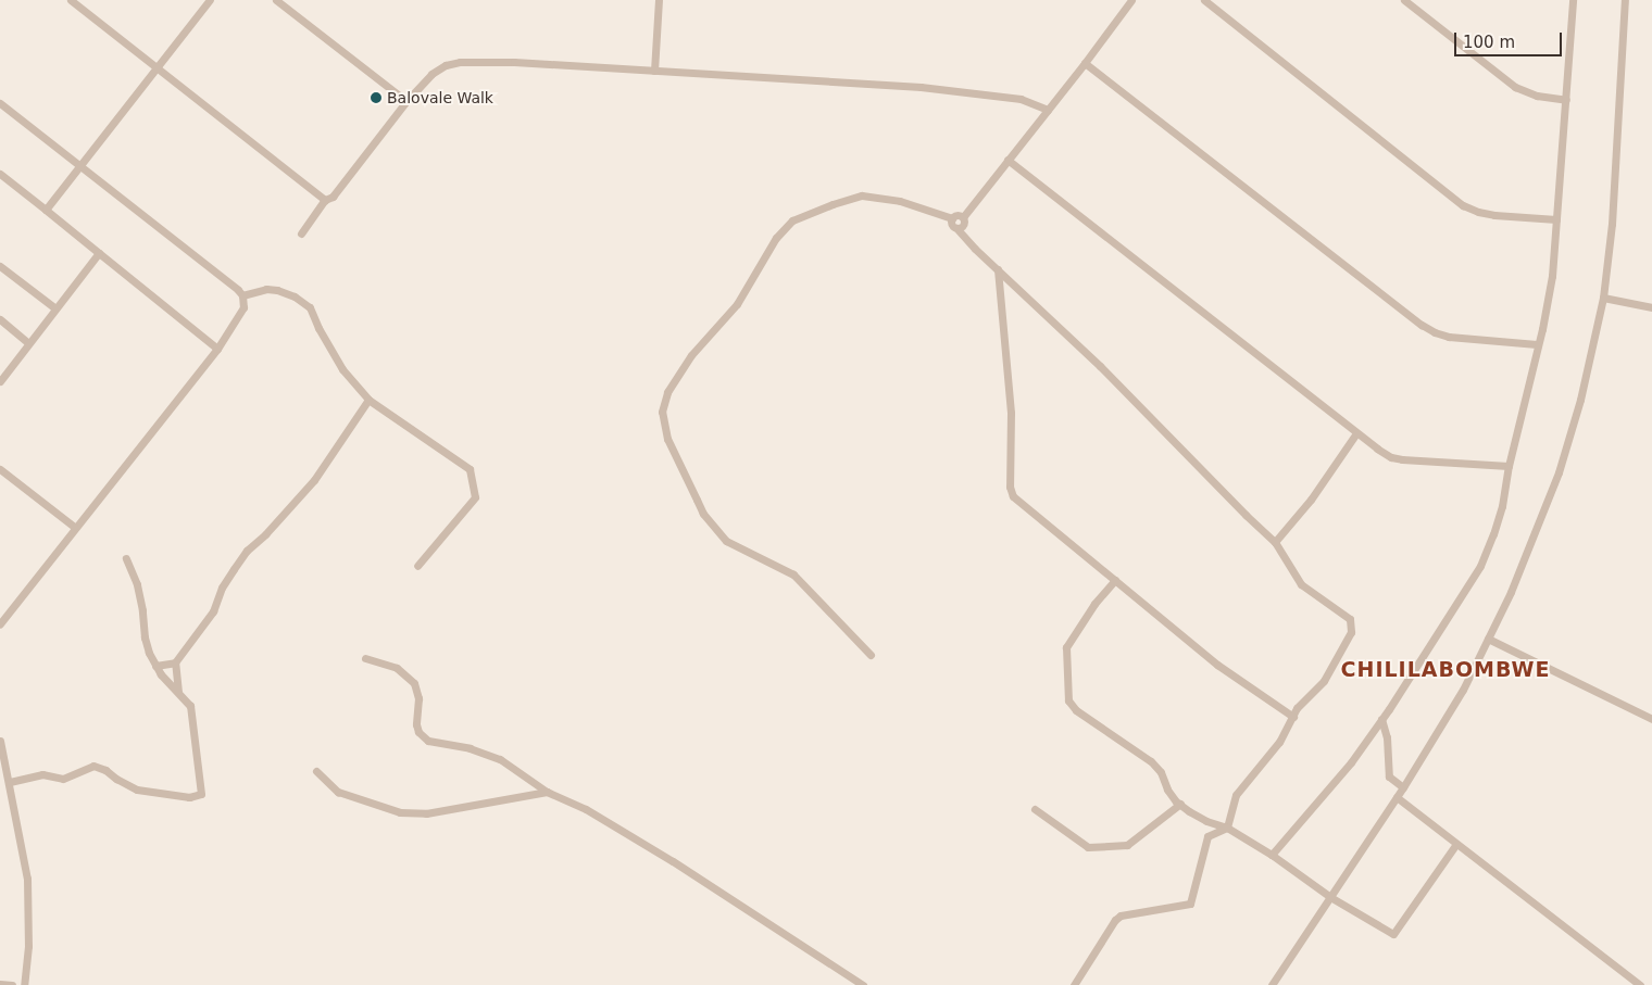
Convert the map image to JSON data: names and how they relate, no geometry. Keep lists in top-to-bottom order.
{
  "districts": ["CHILILABOMBWE"],
  "places": ["Balovale Walk"],
  "scale_bar": "100 m"
}
